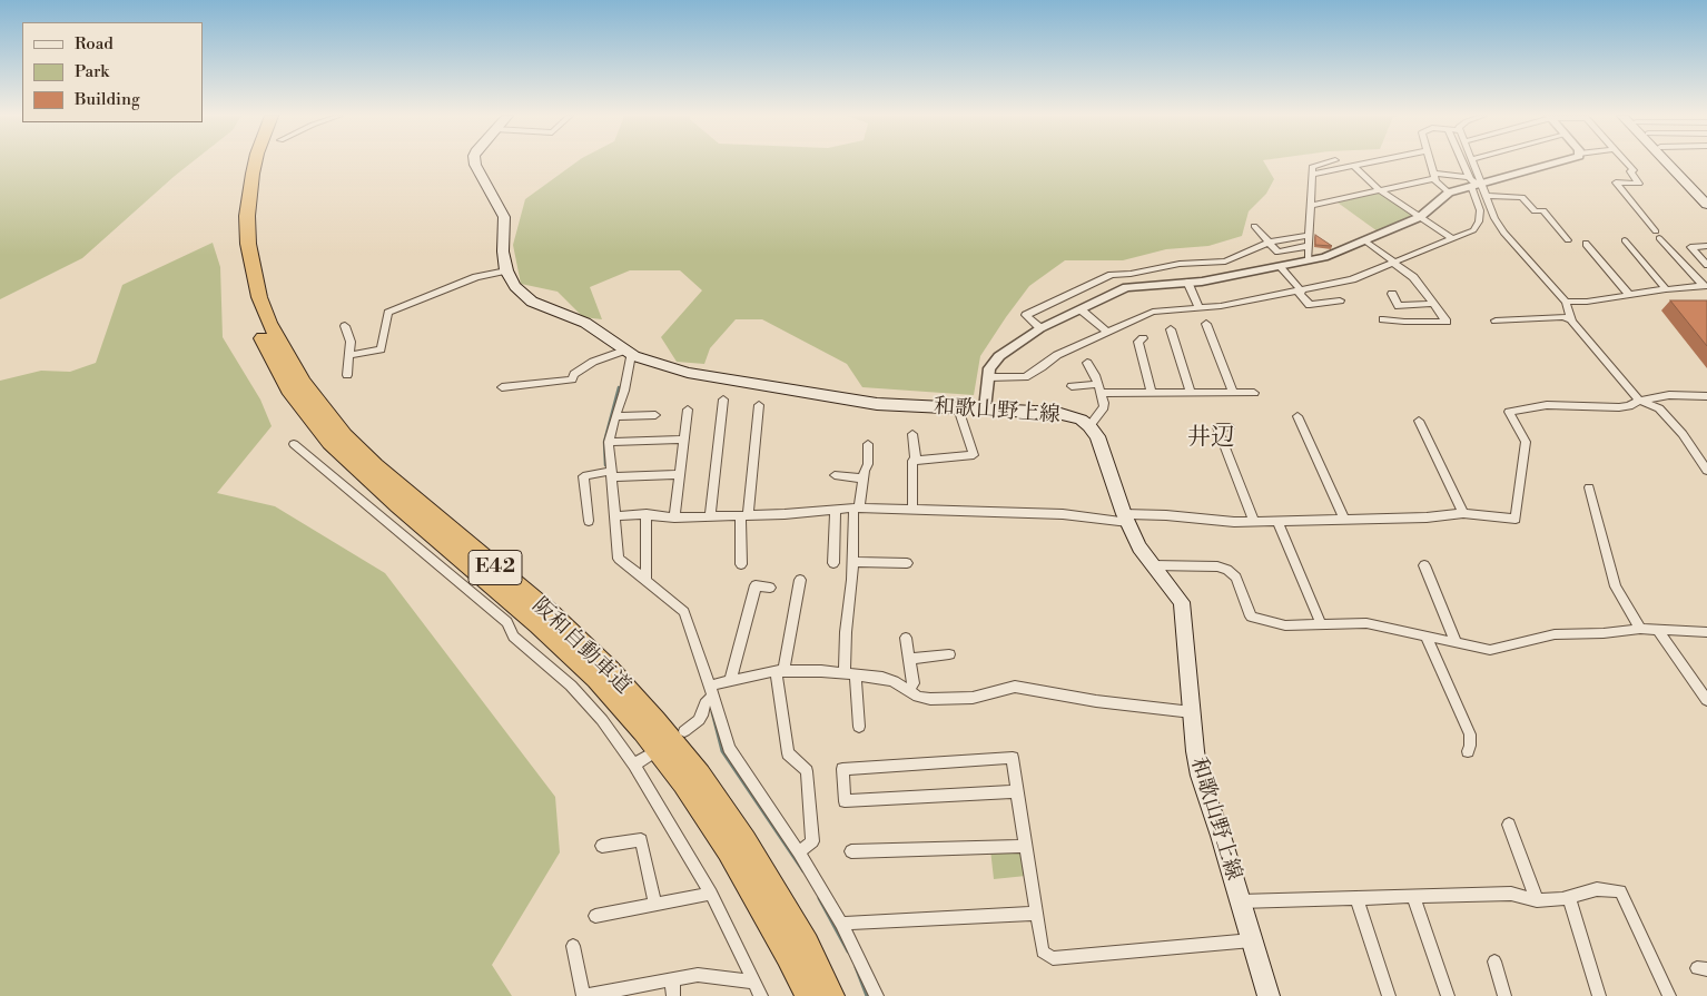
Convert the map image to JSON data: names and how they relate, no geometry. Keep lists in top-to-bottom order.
{
  "streets": {
    "highway": ["E42", "阪和自動車道"],
    "main road": ["和歌山野上線"]
  },
  "districts": ["井辺"],
  "legend": ["Road", "Park", "Building"]
}
